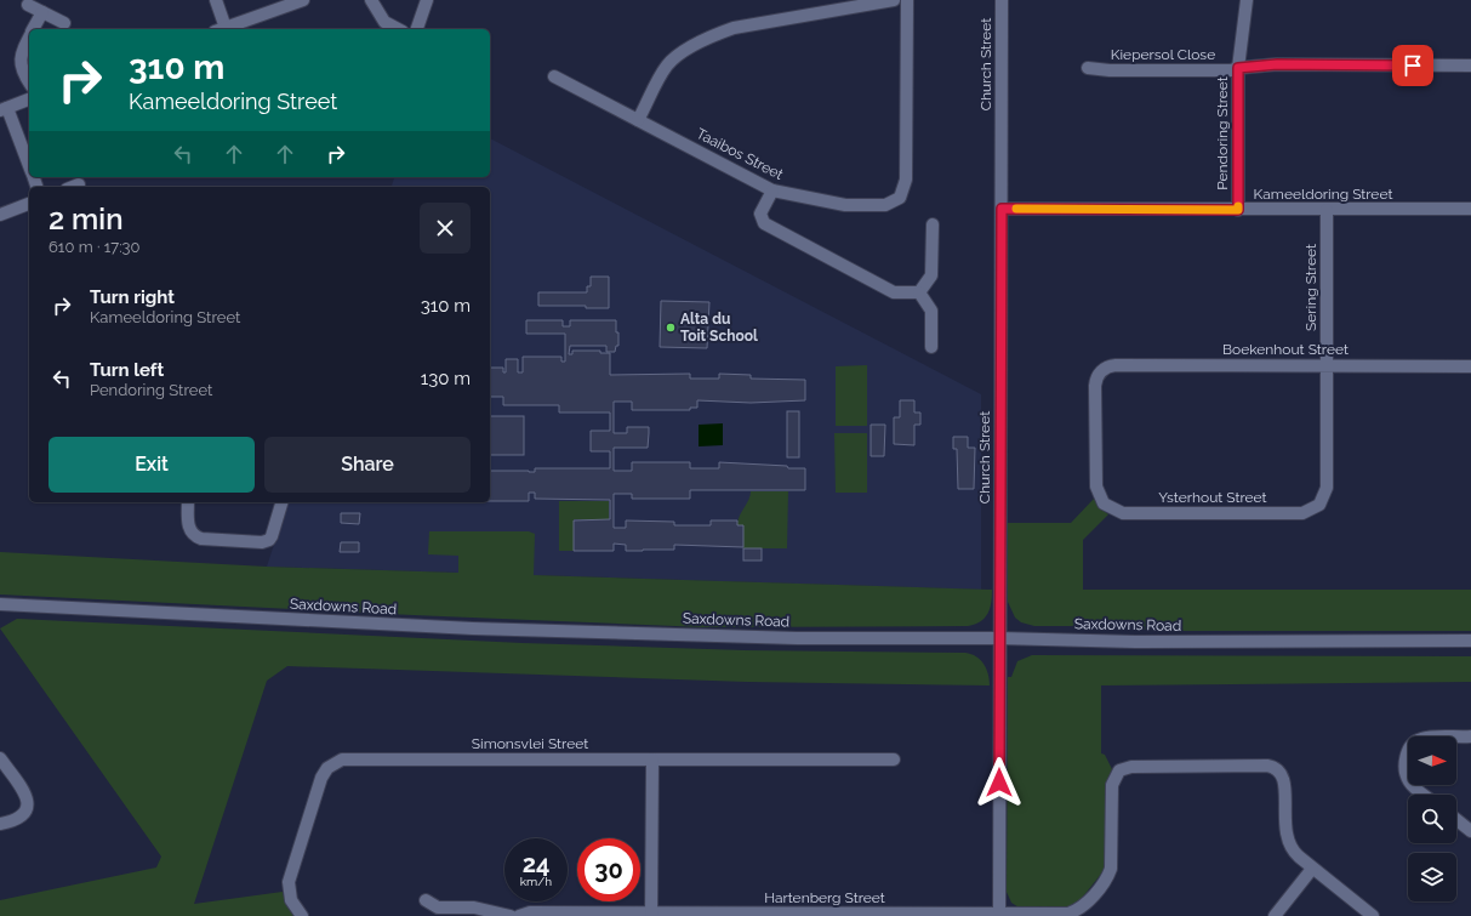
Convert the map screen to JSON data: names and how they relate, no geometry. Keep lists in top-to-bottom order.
{
  "streets": {
    "street": [
      "Kiepersol Close",
      "Church Street",
      "Pendoring Street",
      "Taaibos Street",
      "Kameeldoring Street",
      "Sering Street",
      "Boekenhout Street",
      "Ysterhout Street",
      "Saxdowns Road",
      "Simonsvlei Street",
      "Hartenberg Street"
    ]
  },
  "crossings": [
    ["Kiepersol Close", "Pendoring Street"],
    ["Church Street", "Kameeldoring Street"],
    ["Church Street", "Saxdowns Road"],
    ["Church Street", "Hartenberg Street"],
    ["Pendoring Street", "Kameeldoring Street"],
    ["Kameeldoring Street", "Sering Street"],
    ["Sering Street", "Boekenhout Street"],
    ["Sering Street", "Ysterhout Street"],
    ["Boekenhout Street", "Ysterhout Street"]
  ],
  "places": ["Alta du Toit School"],
  "north": "right",
  "page": {
    "turn": ["310 m", "Kameeldoring Street"],
    "heading": ["2 min", "610 m · 17:30"],
    "list": [
      {
        "name": "Turn right",
        "note": "Kameeldoring Street",
        "value": "310 m"
      },
      {
        "name": "Turn left",
        "note": "Pendoring Street",
        "value": "130 m"
      }
    ],
    "buttons": ["Exit", "Share"],
    "speed": "24 km/h",
    "limit": "30"
  }
}
